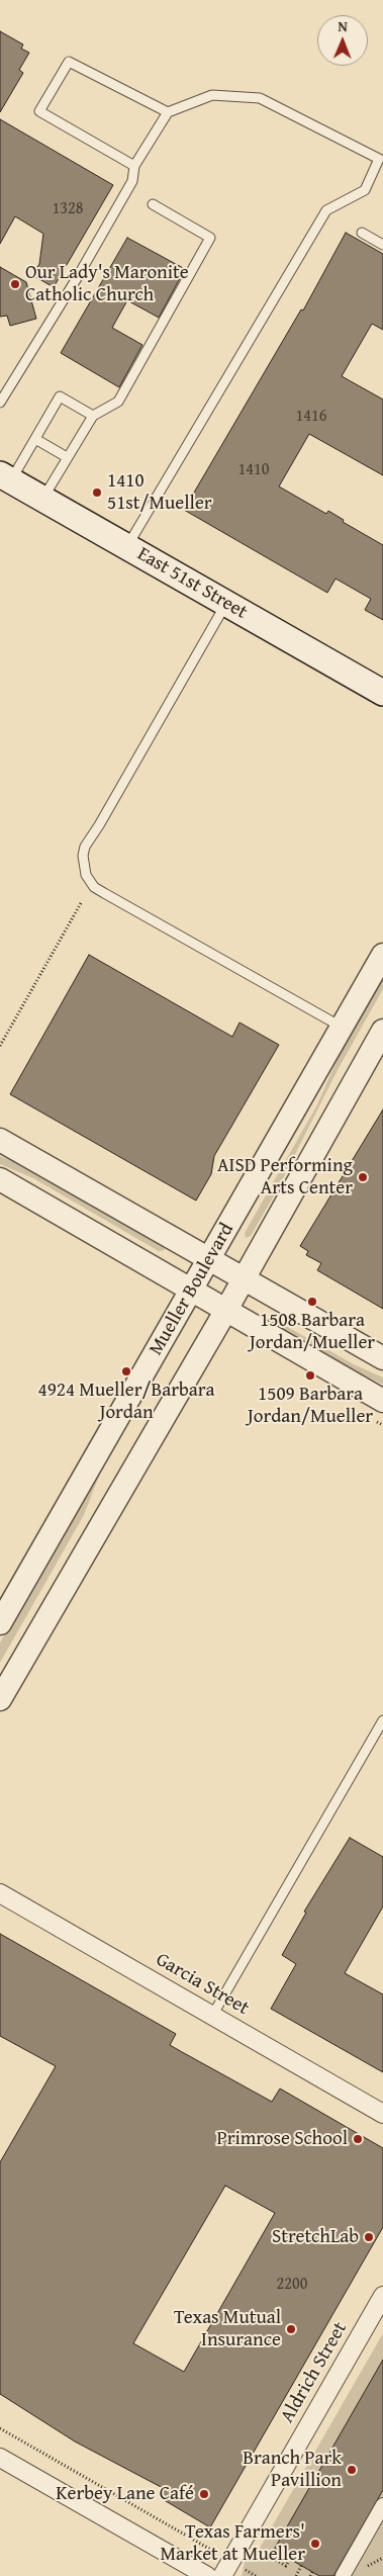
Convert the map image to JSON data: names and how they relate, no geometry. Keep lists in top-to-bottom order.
{
  "streets": {
    "main road": ["East 51st Street"],
    "street": ["Mueller Boulevard", "Garcia Street", "Aldrich Street"]
  },
  "places": [
    "Our Lady's Maronite Catholic Church",
    "1410 51st/Mueller",
    "AISD Performing Arts Center",
    "1508 Barbara Jordan/Mueller",
    "4924 Mueller/Barbara Jordan",
    "1509 Barbara Jordan/Mueller",
    "Primrose School",
    "StretchLab",
    "Texas Mutual Insurance",
    "Branch Park Pavillion",
    "Kerbey Lane Café",
    "Texas Farmers' Market at Mueller"
  ],
  "house_numbers": [
    "1328",
    "1416",
    "1410",
    "2200"
  ],
  "north": "top"
}
